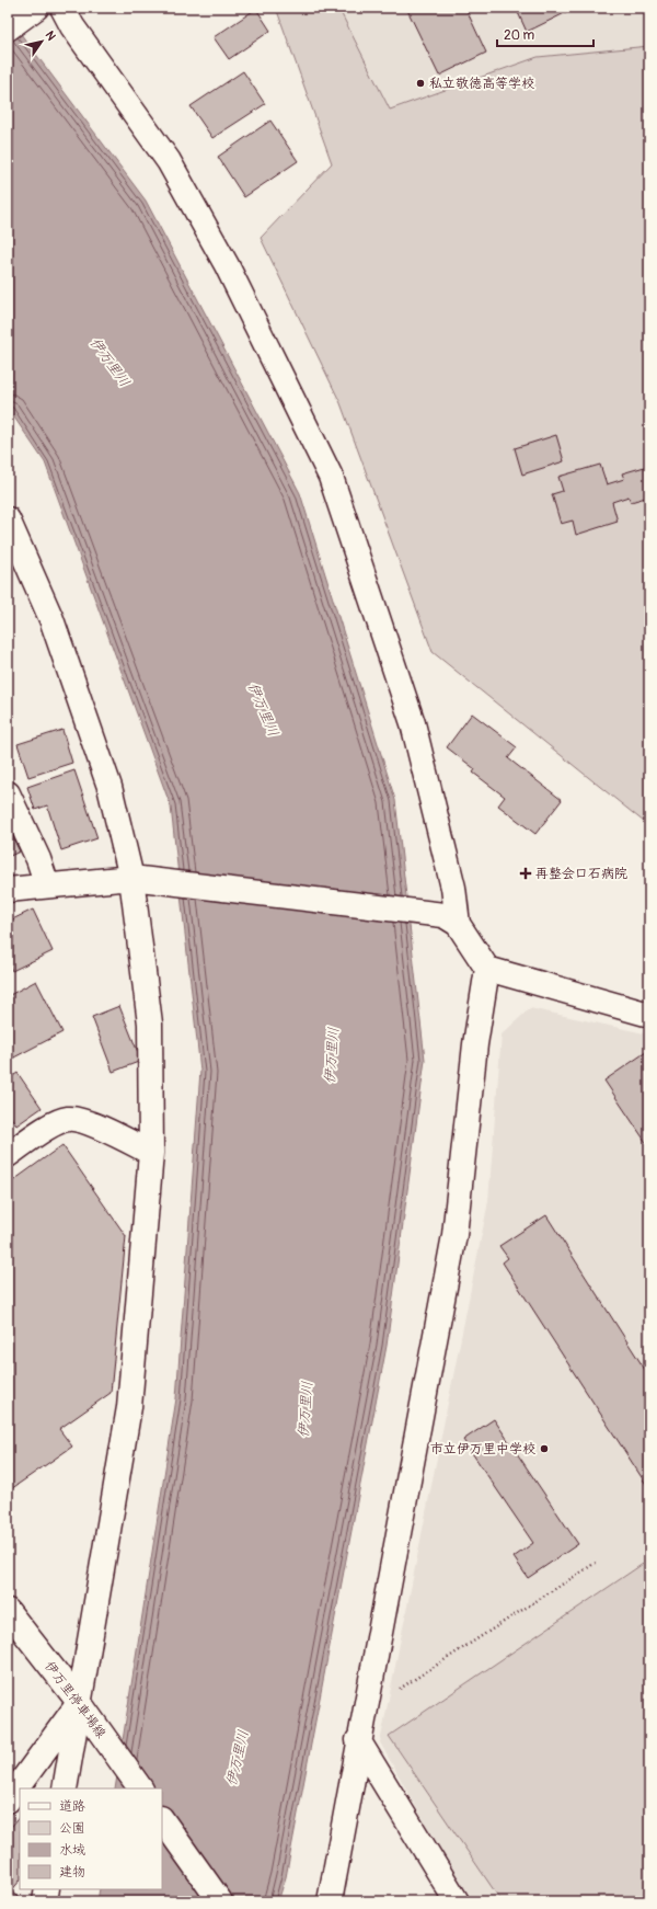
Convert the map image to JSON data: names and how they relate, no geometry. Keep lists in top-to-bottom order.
{
  "streets": {
    "street": ["伊万里停車場線"]
  },
  "water": ["伊万里川"],
  "places": {
    "other": ["私立敬徳高等学校", "市立伊万里中学校"],
    "health": ["再整会口石病院"]
  },
  "legend": [
    "道路",
    "公園",
    "水域",
    "建物"
  ],
  "scale_bar": "20 m",
  "north": "top right"
}
